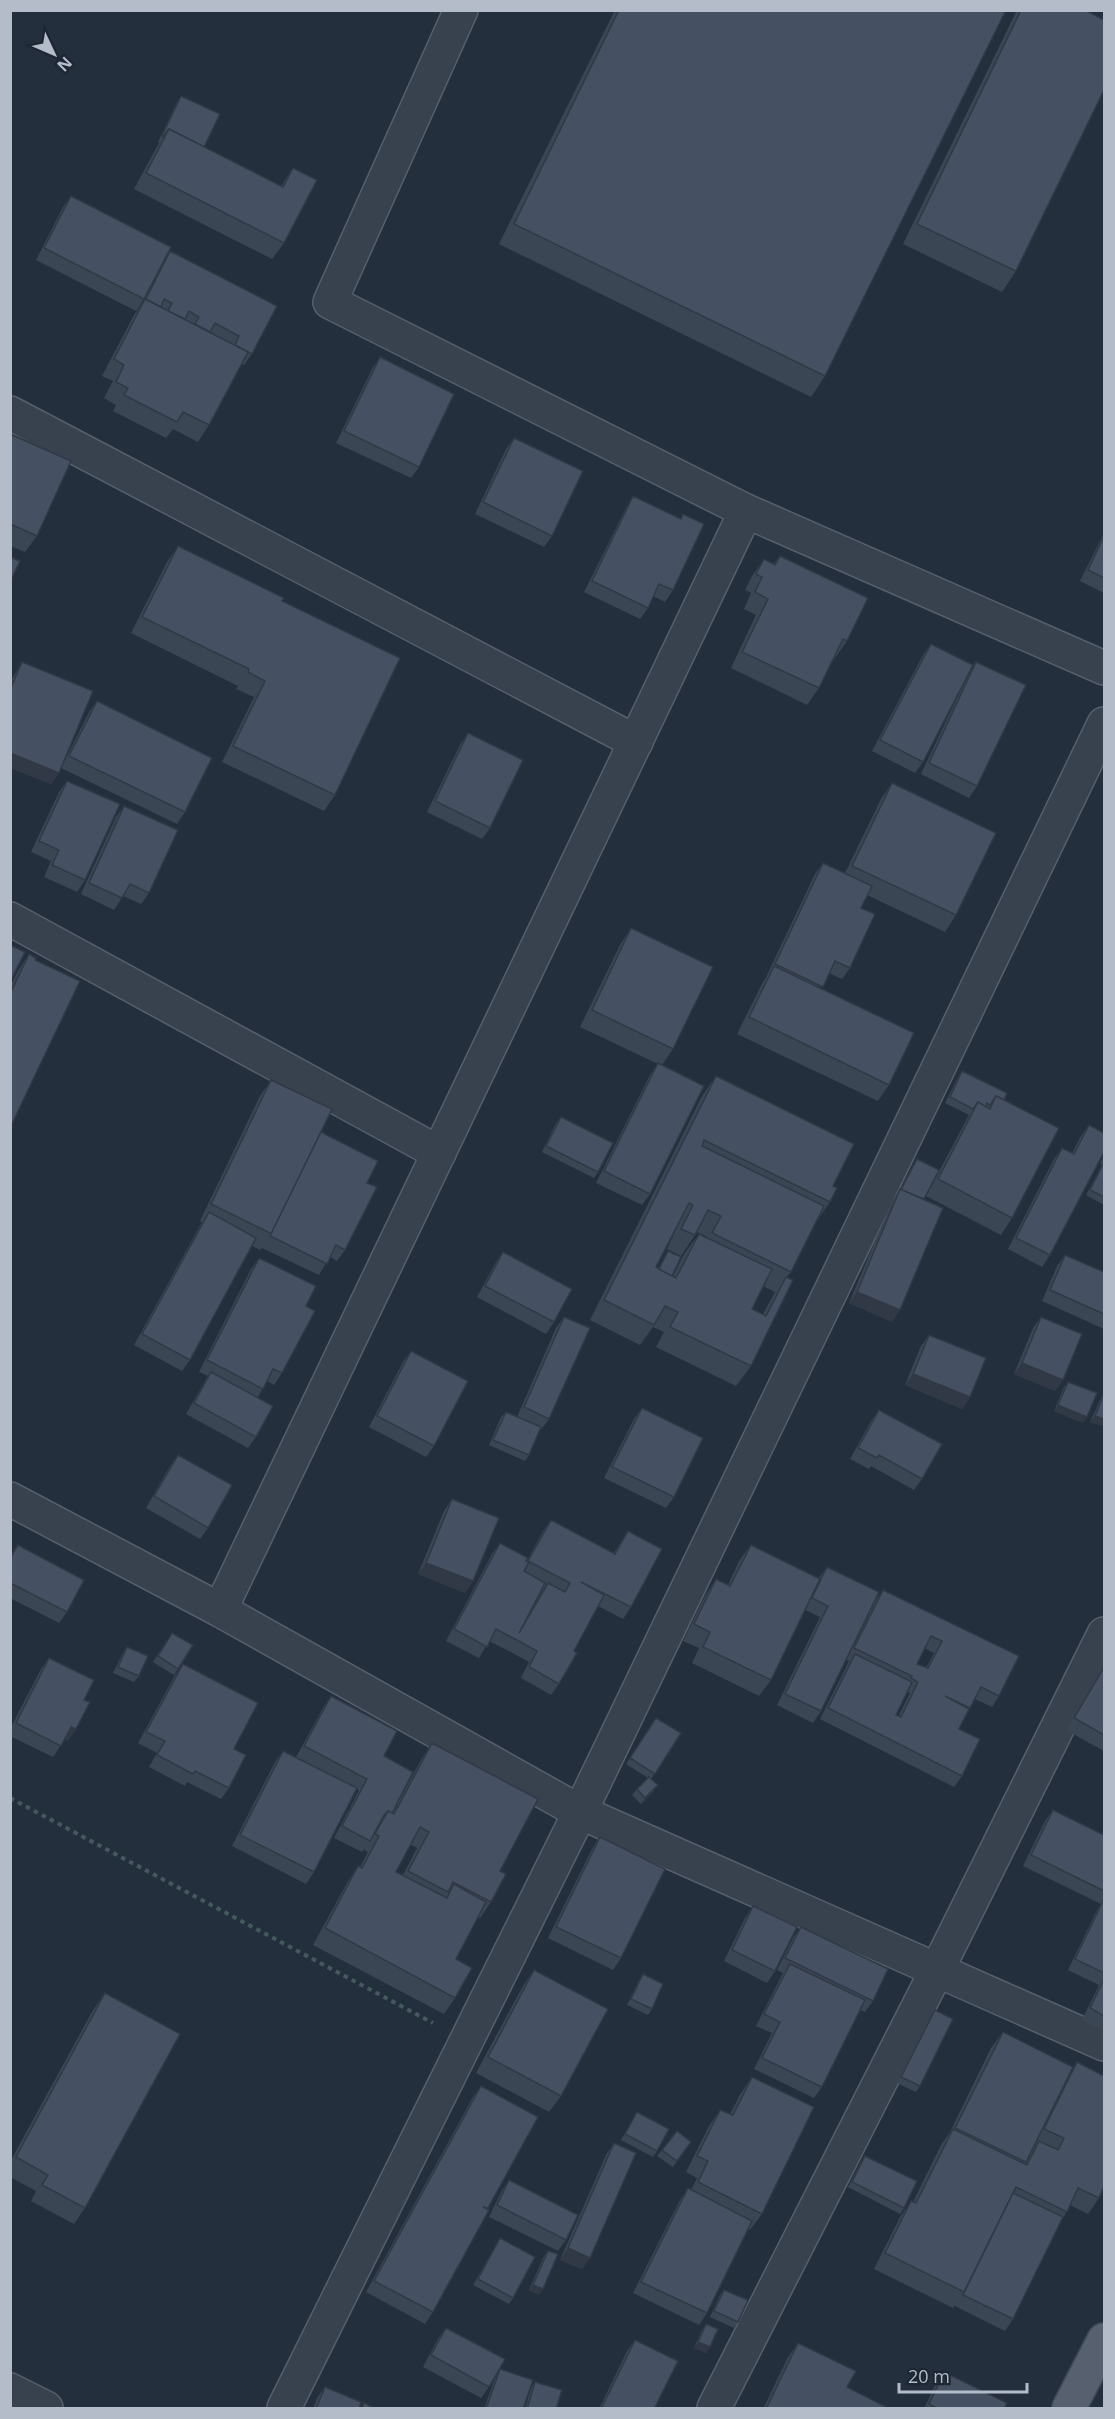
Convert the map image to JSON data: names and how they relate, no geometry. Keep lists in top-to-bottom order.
{
  "scale_bar": "20 m",
  "north": "bottom right"
}
